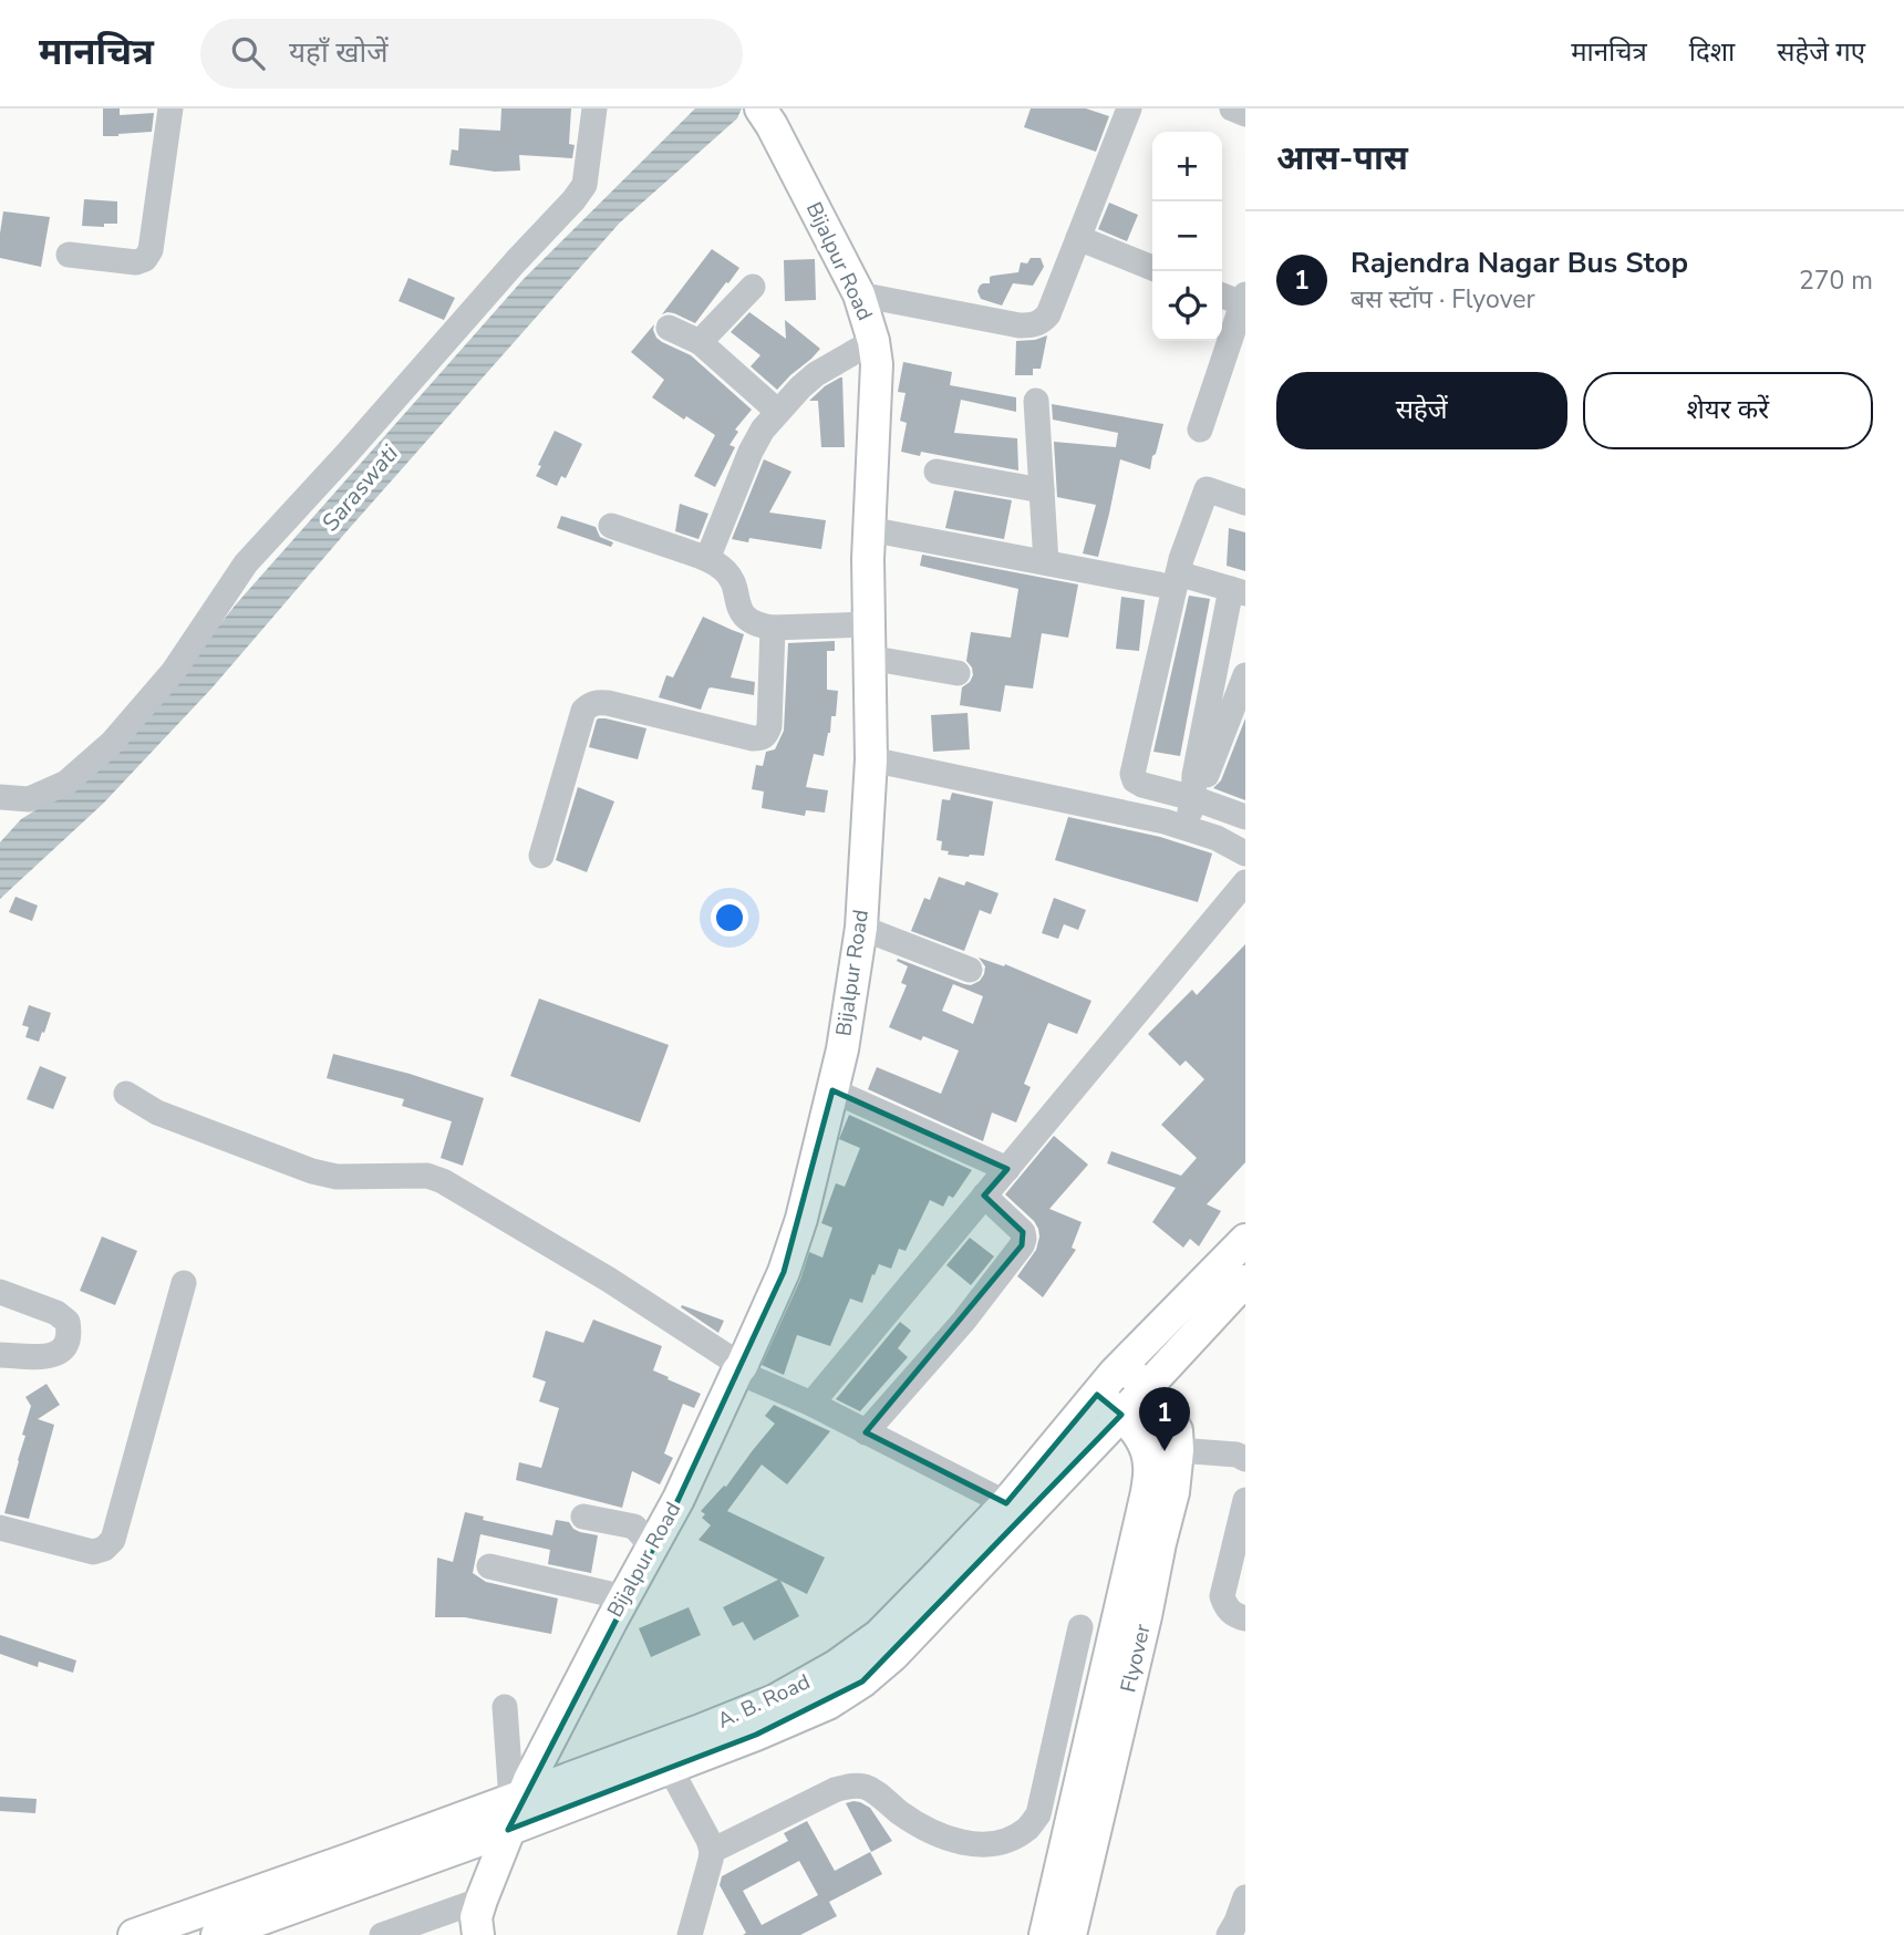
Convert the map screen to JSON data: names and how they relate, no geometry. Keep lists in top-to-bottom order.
{
  "streets": {
    "main road": ["Bijalpur Road", "Flyover", "A. B. Road"]
  },
  "crossings": [
    ["Bijalpur Road", "A. B. Road"],
    ["Flyover", "A. B. Road"]
  ],
  "water": ["Saraswati"],
  "page": {
    "header": "मानचित्र",
    "search": "यहाँ खोजें",
    "nav": ["मानचित्र", "दिशा", "सहेजे गए"],
    "heading": "आस-पास",
    "map_buttons": ["+", "−"],
    "list": [
      {
        "mark": "1",
        "name": "Rajendra Nagar Bus Stop",
        "note": "बस स्टॉप · Flyover",
        "value": "270 m"
      }
    ],
    "buttons": ["सहेजें", "शेयर करें"],
    "pins": "1"
  }
}
